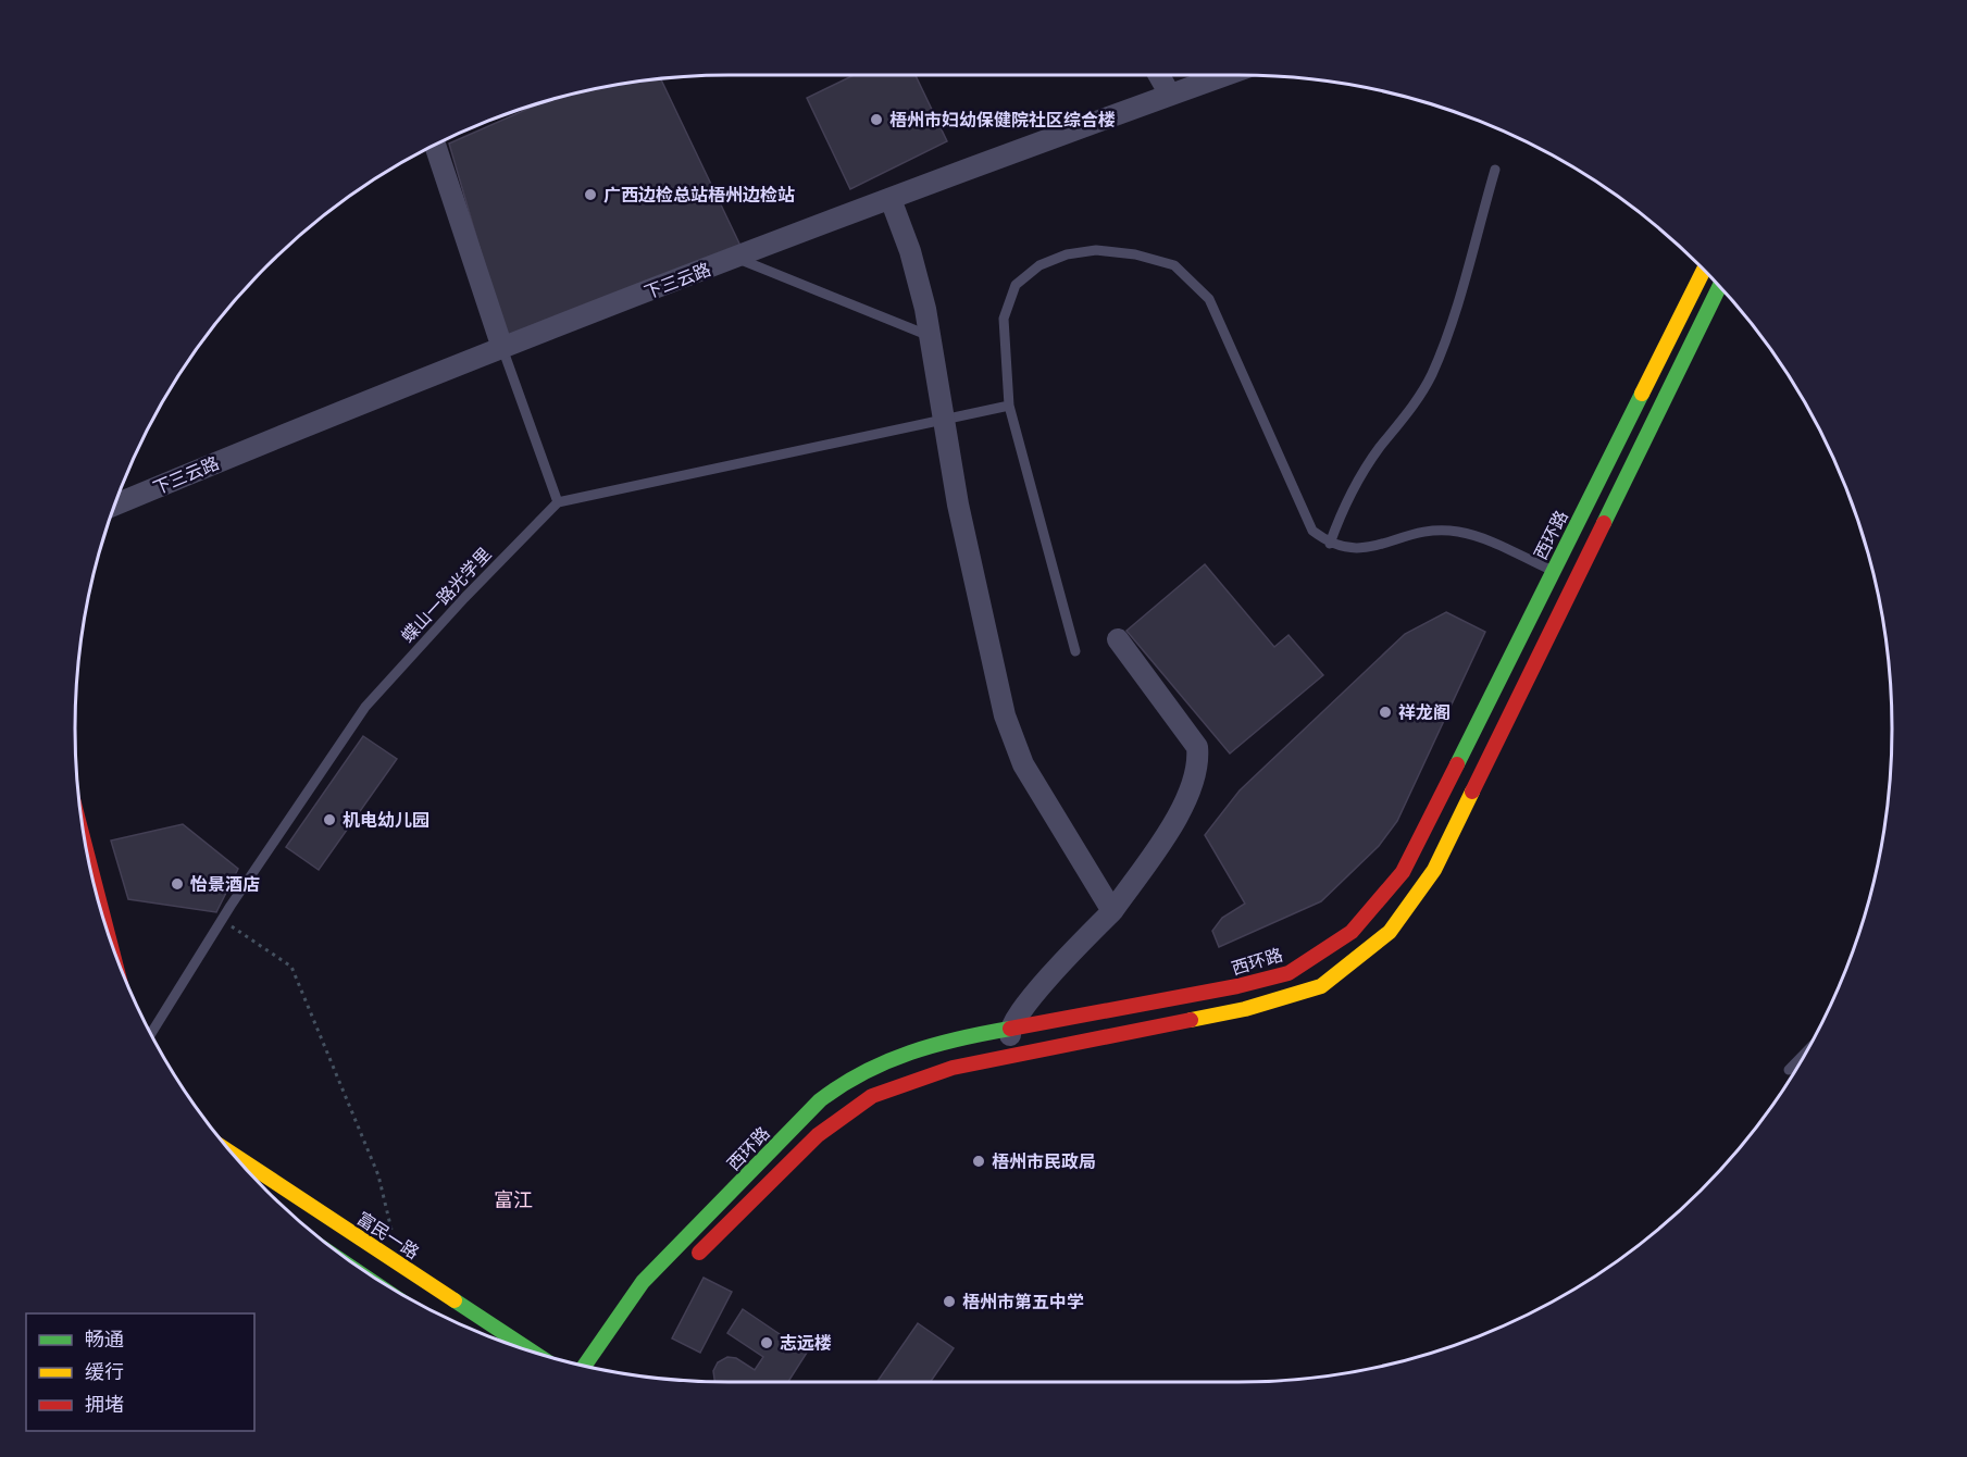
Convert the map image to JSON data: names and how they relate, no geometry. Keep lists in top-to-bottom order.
{
  "streets": {
    "main road": ["西环路", "富民一路"],
    "street": ["下三云路"],
    "lane": ["蝶山一路光学里"]
  },
  "districts": ["富江"],
  "places": [
    "梧州市妇幼保健院社区综合楼",
    "广西边检总站梧州边检站",
    "祥龙阁",
    "机电幼儿园",
    "怡景酒店",
    "梧州市民政局",
    "梧州市第五中学",
    "志远楼"
  ],
  "legend": ["畅通", "缓行", "拥堵"]
}
